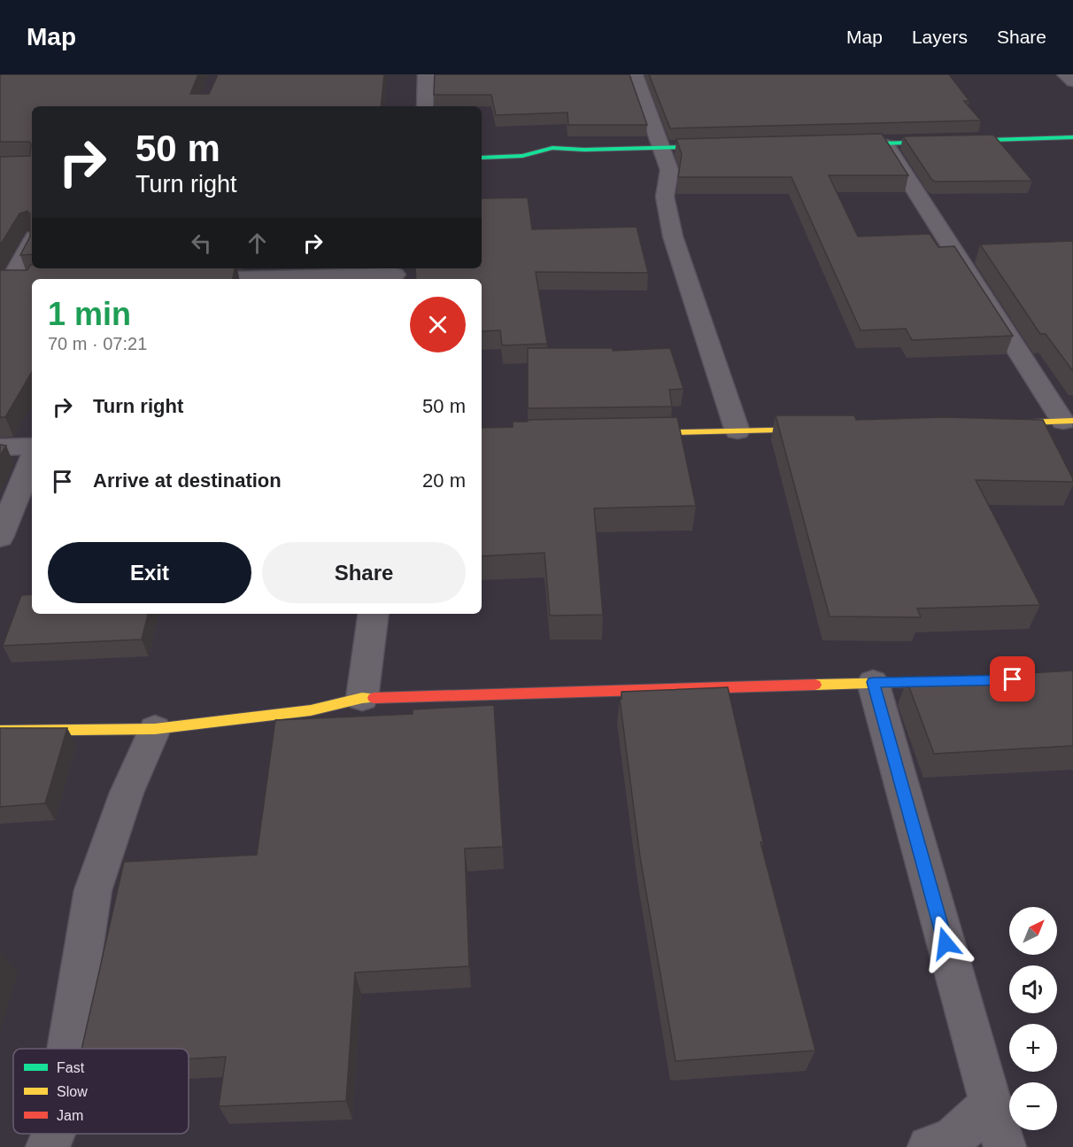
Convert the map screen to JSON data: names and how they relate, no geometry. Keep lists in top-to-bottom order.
{
  "legend": ["Fast", "Slow", "Jam"],
  "north": "top right",
  "page": {
    "header": "Map",
    "nav": ["Map", "Layers", "Share"],
    "turn": ["50 m", "Turn right"],
    "heading": ["1 min", "70 m · 07:21"],
    "list": [
      {
        "name": "Turn right",
        "value": "50 m"
      },
      {
        "name": "Arrive at destination",
        "value": "20 m"
      }
    ],
    "buttons": ["Exit", "Share"],
    "map_buttons": ["+", "−"]
  }
}
